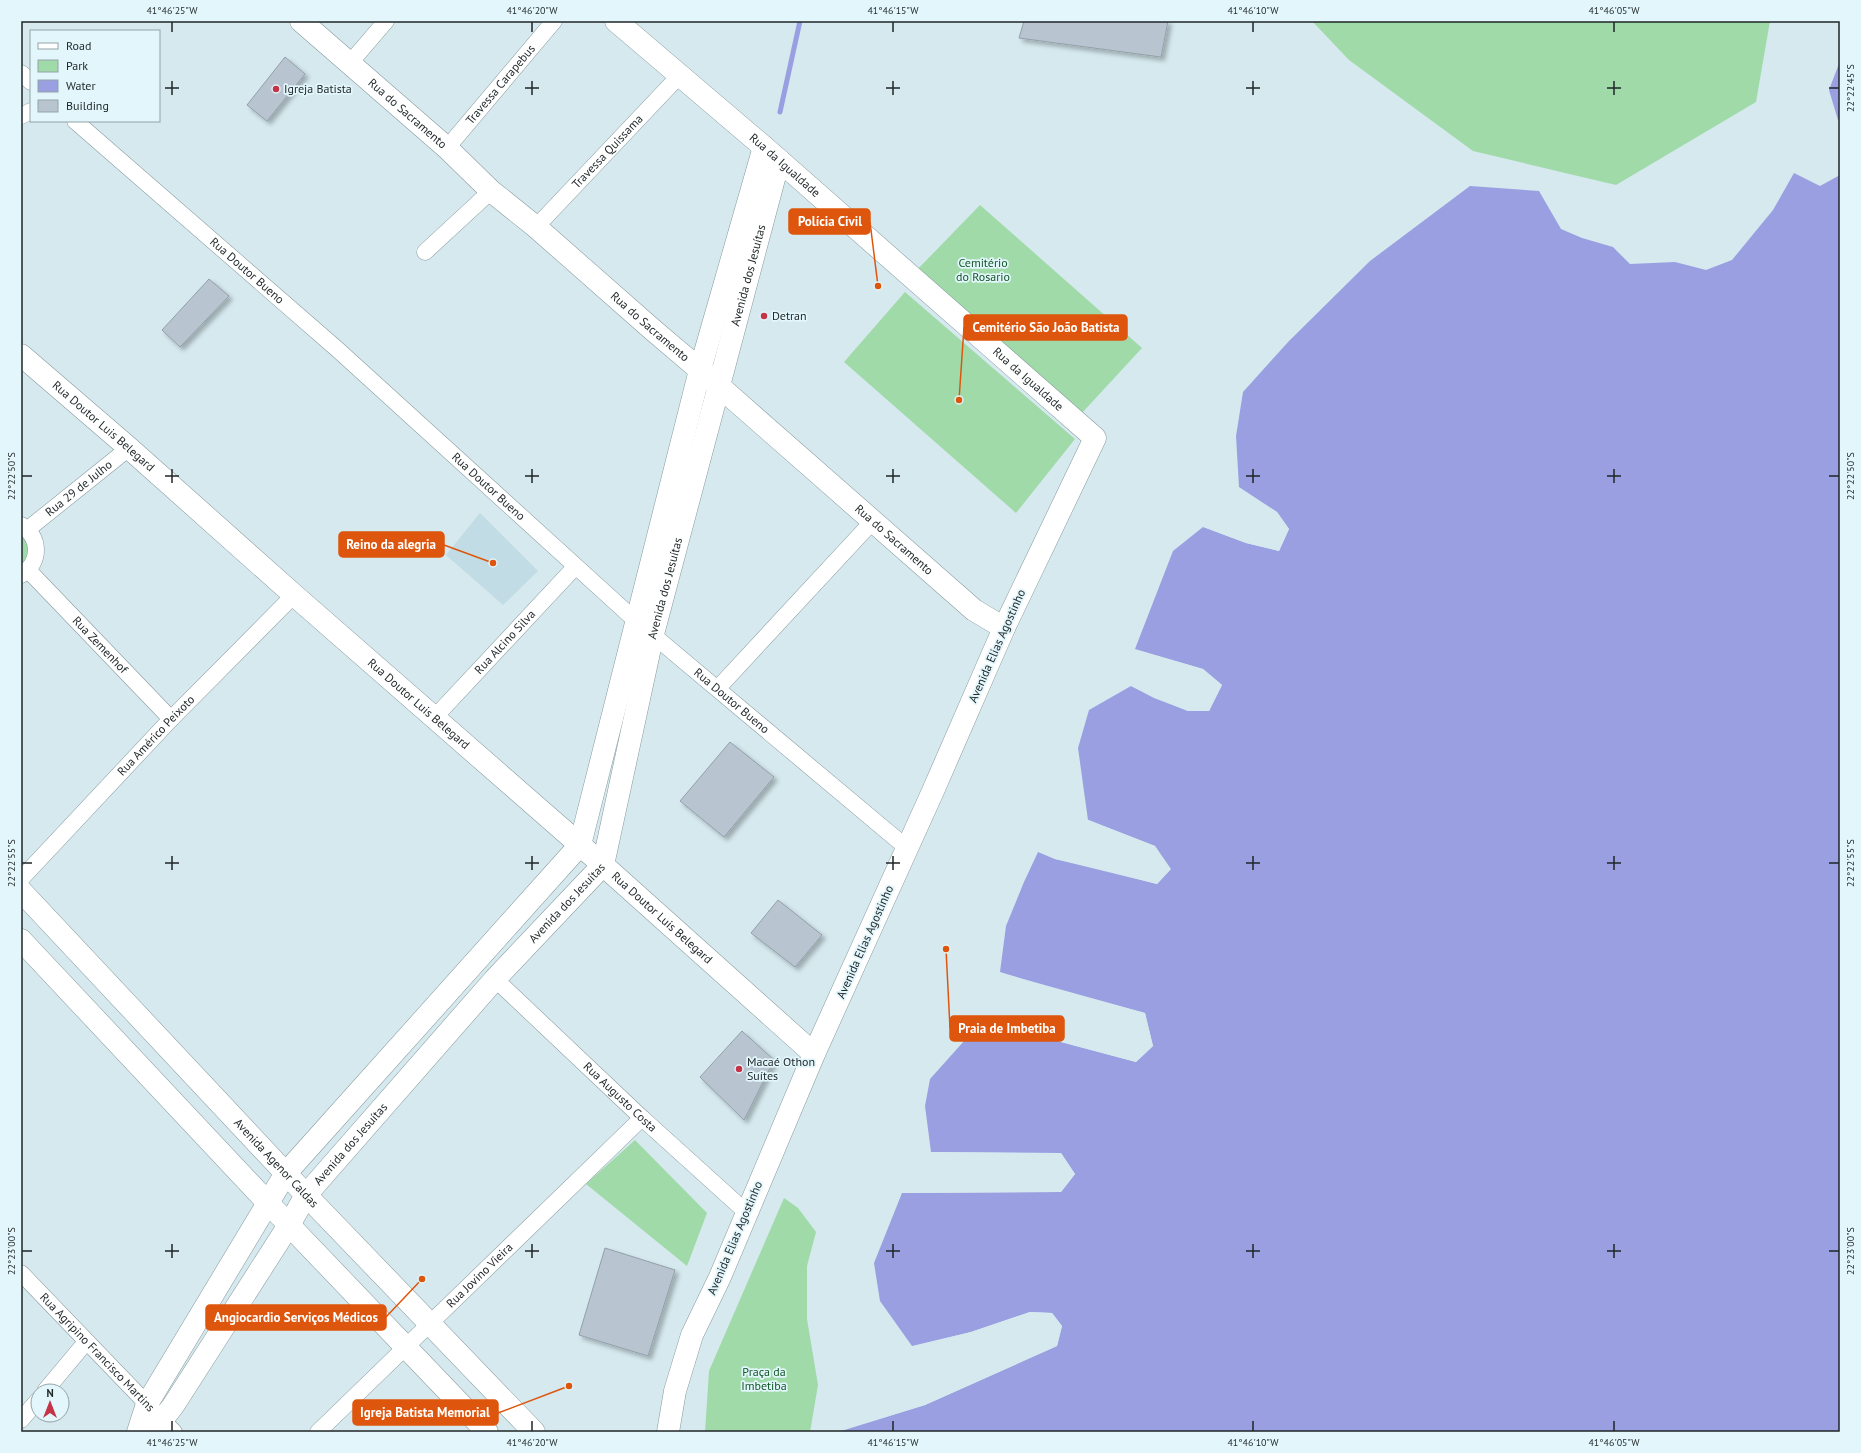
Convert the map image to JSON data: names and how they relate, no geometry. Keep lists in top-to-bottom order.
{
  "streets": {
    "street": [
      "Travessa Carapebus",
      "Rua do Sacramento",
      "Travessa Quissama",
      "Rua da Igualdade",
      "Rua Doutor Bueno",
      "Avenida dos Jesuítas",
      "Rua Doutor Luis Belegard",
      "Rua 29 de Julho",
      "Rua Alcino Silva",
      "Rua Zemenhof",
      "Avenida Elias Agostinho",
      "Rua Américo Peixoto",
      "Rua Augusto Costa",
      "Avenida Agenor Caldas",
      "Rua Jovino Vieira",
      "Rua Agripino Francisco Martins"
    ]
  },
  "crossings": [
    ["Travessa Carapebus", "Rua do Sacramento"],
    ["Rua do Sacramento", "Travessa Quissama"],
    ["Rua do Sacramento", "Avenida dos Jesuítas"],
    ["Rua do Sacramento", "Avenida Elias Agostinho"],
    ["Travessa Quissama", "Rua da Igualdade"],
    ["Rua da Igualdade", "Avenida dos Jesuítas"],
    ["Rua da Igualdade", "Avenida Elias Agostinho"],
    ["Rua Doutor Bueno", "Avenida dos Jesuítas"],
    ["Rua Doutor Bueno", "Rua Alcino Silva"],
    ["Rua Doutor Bueno", "Avenida Elias Agostinho"],
    ["Avenida dos Jesuítas", "Rua Doutor Luis Belegard"],
    ["Avenida dos Jesuítas", "Rua Augusto Costa"],
    ["Avenida dos Jesuítas", "Avenida Agenor Caldas"],
    ["Avenida dos Jesuítas", "Rua Agripino Francisco Martins"],
    ["Rua Doutor Luis Belegard", "Rua 29 de Julho"],
    ["Rua Doutor Luis Belegard", "Rua Alcino Silva"],
    ["Rua Doutor Luis Belegard", "Avenida Elias Agostinho"],
    ["Rua Doutor Luis Belegard", "Rua Américo Peixoto"],
    ["Rua Zemenhof", "Rua Américo Peixoto"],
    ["Avenida Elias Agostinho", "Rua Augusto Costa"],
    ["Rua Augusto Costa", "Rua Jovino Vieira"],
    ["Avenida Agenor Caldas", "Rua Jovino Vieira"]
  ],
  "parks": ["Cemitério do Rosario", "Praça da Imbetiba"],
  "places": [
    "Igreja Batista",
    "Polícia Civil",
    "Detran",
    "Cemitério São João Batista",
    "Reino da alegria",
    "Praia de Imbetiba",
    "Macaé Othon Suítes",
    "Angiocardio Serviços Médicos",
    "Igreja Batista Memorial"
  ],
  "legend": [
    "Road",
    "Park",
    "Water",
    "Building"
  ],
  "north": "top",
  "coordinates": [
    "41°46'25\"W",
    "41°46'20\"W",
    "41°46'15\"W",
    "41°46'10\"W",
    "41°46'05\"W",
    "22°22'45\"S",
    "22°22'50\"S",
    "22°22'55\"S",
    "22°23'00\"S"
  ]
}
